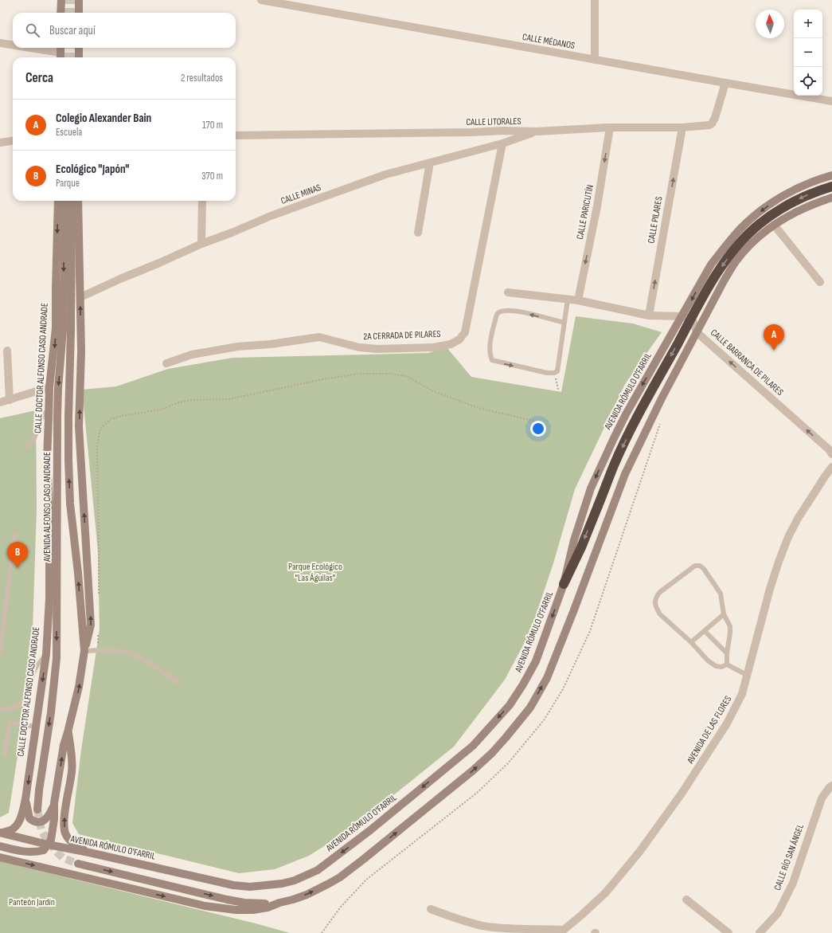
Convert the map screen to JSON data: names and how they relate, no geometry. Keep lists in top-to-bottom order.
{
  "streets": {
    "main road": ["CALLE DOCTOR ALFONSO CASO ANDRADE", "AVENIDA RÓMULO O'FARRIL", "AVENIDA ALFONSO CASO ANDRADE"],
    "street": [
      "CALLE MÉDANOS",
      "CALLE LITORALES",
      "CALLE MINAS",
      "CALLE PARICUTÍN",
      "CALLE PILARES",
      "2A CERRADA DE PILARES",
      "CALLE BARRANCA DE PILARES",
      "AVENIDA DE LAS FLORES",
      "CALLE RÍO SAN ÁNGEL"
    ]
  },
  "crossings": [
    ["CALLE MÉDANOS", "CALLE LITORALES"],
    ["CALLE LITORALES", "CALLE MINAS"],
    ["CALLE LITORALES", "CALLE PARICUTÍN"],
    ["CALLE LITORALES", "CALLE PILARES"],
    ["CALLE MINAS", "2A CERRADA DE PILARES"],
    ["CALLE BARRANCA DE PILARES", "AVENIDA RÓMULO O'FARRIL"],
    ["CALLE DOCTOR ALFONSO CASO ANDRADE", "AVENIDA RÓMULO O'FARRIL"]
  ],
  "one_way": ["CALLE PARICUTÍN", "CALLE PILARES", "CALLE BARRANCA DE PILARES"],
  "parks": ["Parque Ecológico \"Las Águilas\"", "Panteón Jardín"],
  "north": "top",
  "page": {
    "map_buttons": ["+", "−"],
    "search": "Buscar aquí",
    "heading": ["Cerca", "2 resultados"],
    "list": [
      {
        "mark": "A",
        "name": "Colegio Alexander Bain",
        "note": "Escuela",
        "value": "170 m"
      },
      {
        "mark": "B",
        "name": "Ecológico \"Japón\"",
        "note": "Parque",
        "value": "370 m"
      }
    ],
    "pins": ["A", "B"]
  }
}
